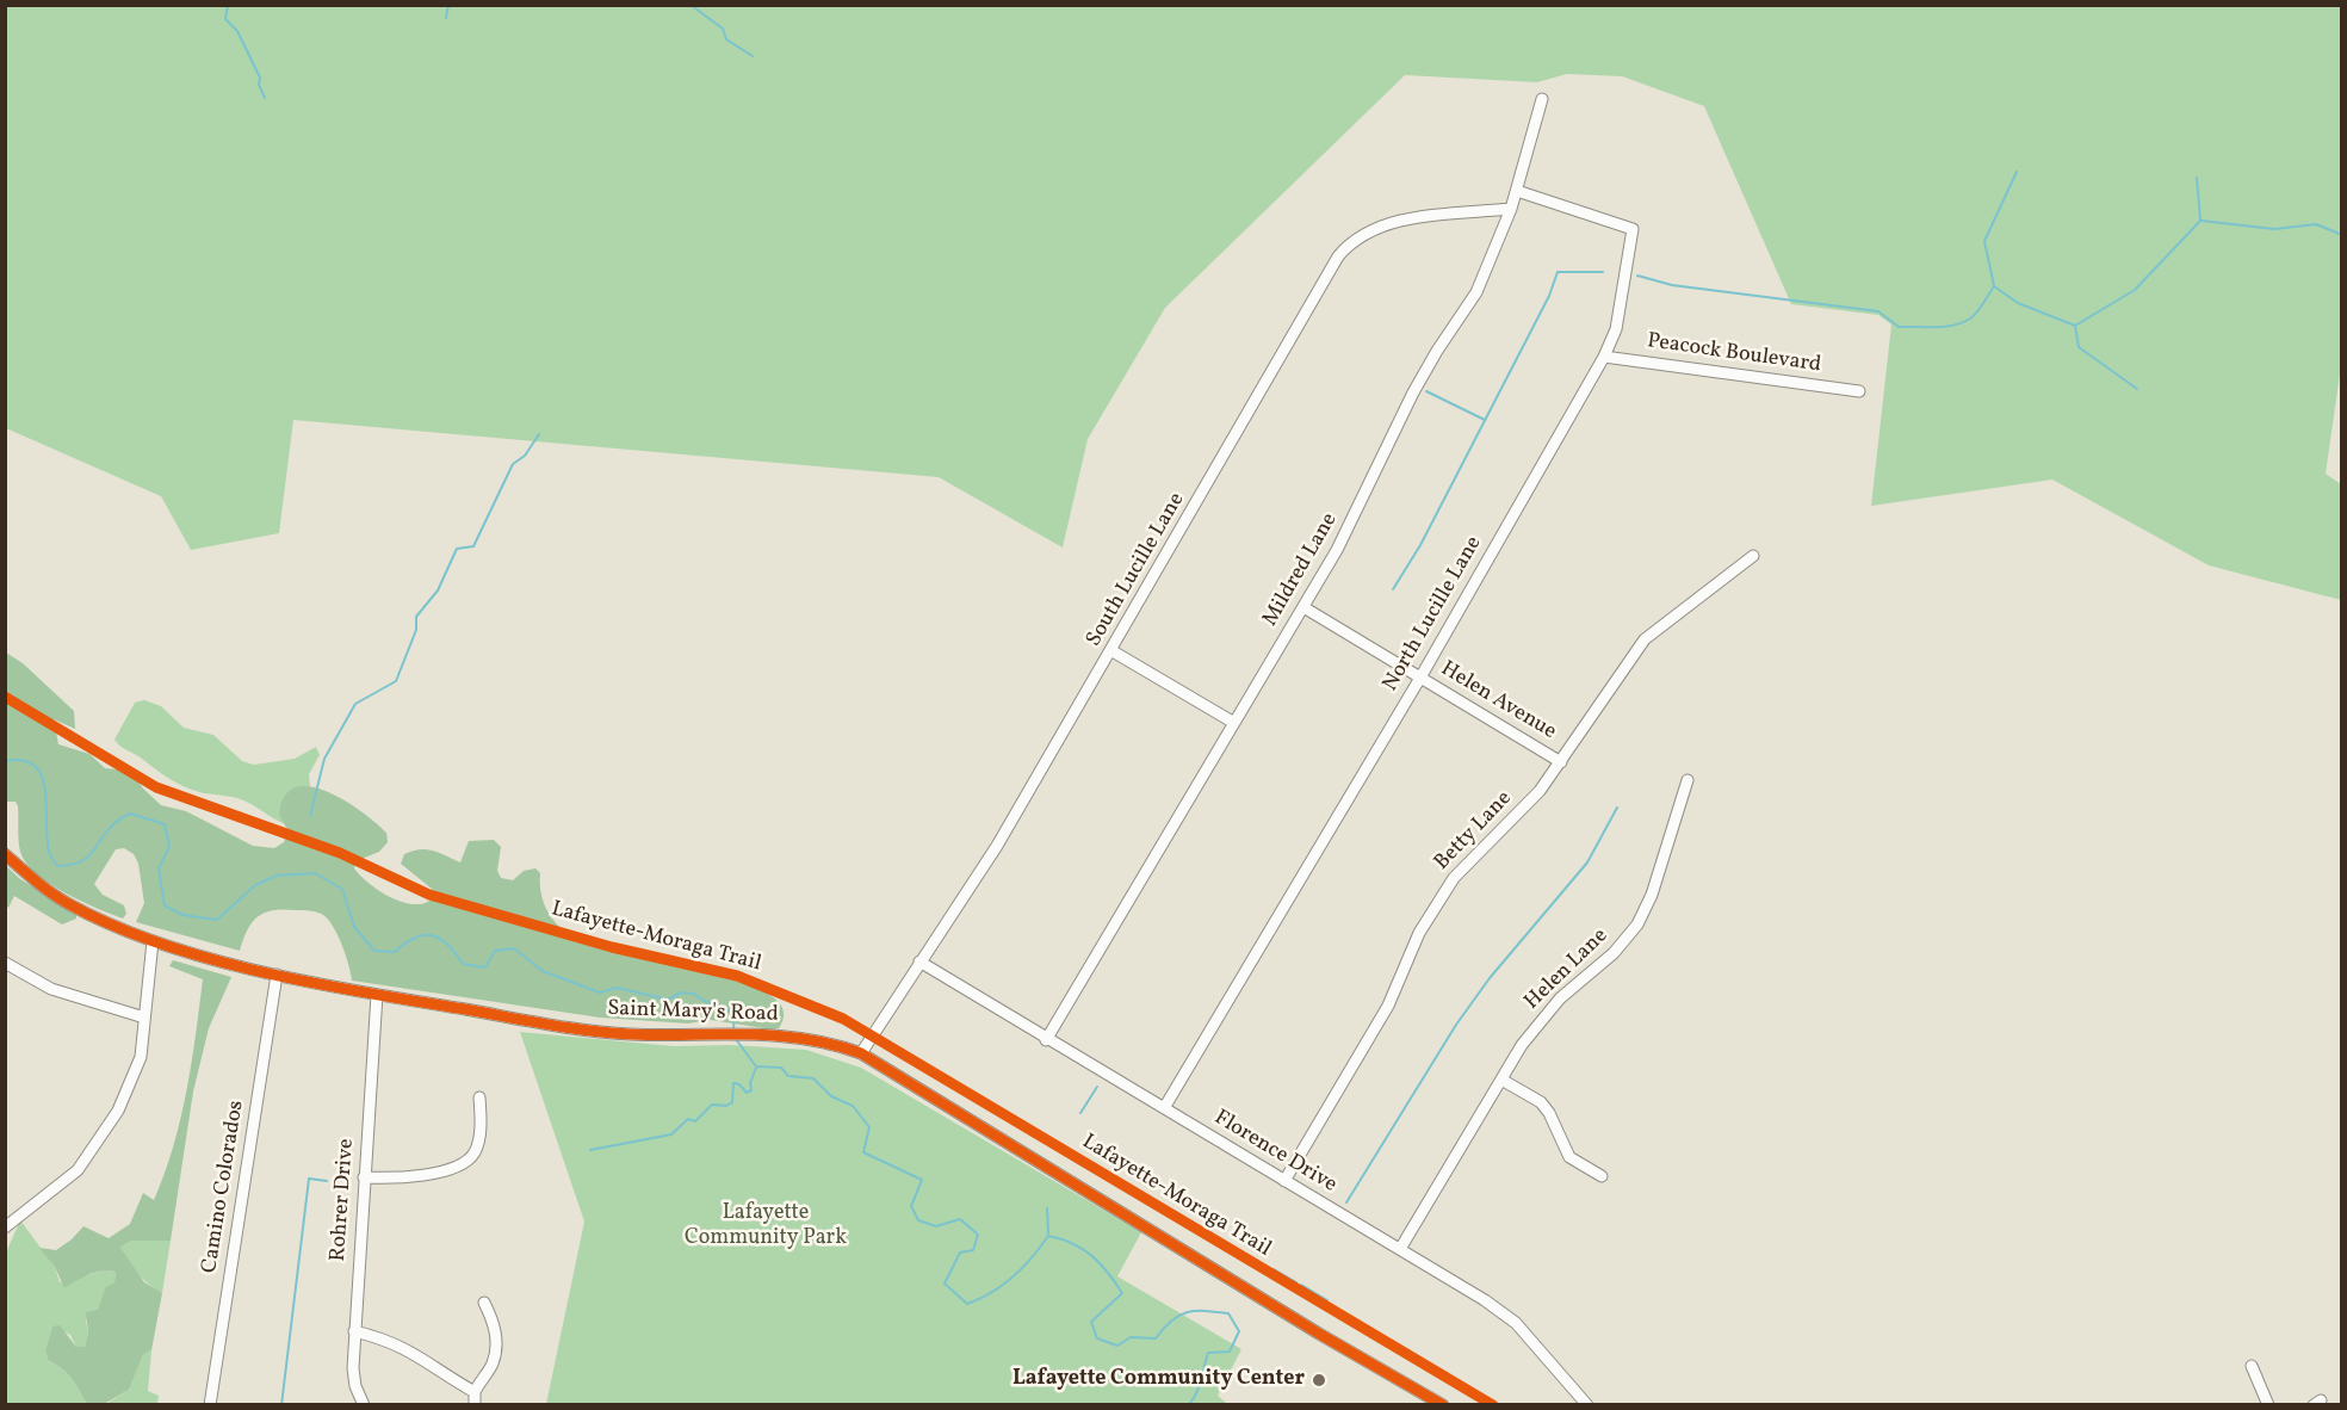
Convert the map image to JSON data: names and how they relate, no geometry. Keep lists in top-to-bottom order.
{
  "streets": {
    "street": [
      "Peacock Boulevard",
      "South Lucille Lane",
      "Mildred Lane",
      "North Lucille Lane",
      "Helen Avenue",
      "Betty Lane",
      "Helen Lane",
      "Saint Mary's Road",
      "Florence Drive",
      "Camino Colorados",
      "Rohrer Drive"
    ],
    "cycle path": ["Lafayette-Moraga Trail"]
  },
  "crossings": [
    ["Peacock Boulevard", "North Lucille Lane"],
    ["South Lucille Lane", "Mildred Lane"],
    ["South Lucille Lane", "Saint Mary's Road"],
    ["South Lucille Lane", "Florence Drive"],
    ["Mildred Lane", "North Lucille Lane"],
    ["Mildred Lane", "Helen Avenue"],
    ["Mildred Lane", "Florence Drive"],
    ["North Lucille Lane", "Helen Avenue"],
    ["North Lucille Lane", "Florence Drive"],
    ["Helen Avenue", "Betty Lane"],
    ["Betty Lane", "Florence Drive"],
    ["Helen Lane", "Florence Drive"],
    ["Saint Mary's Road", "Camino Colorados"],
    ["Saint Mary's Road", "Rohrer Drive"]
  ],
  "parks": ["Lafayette Community Park"],
  "places": ["Lafayette Community Center"]
}
